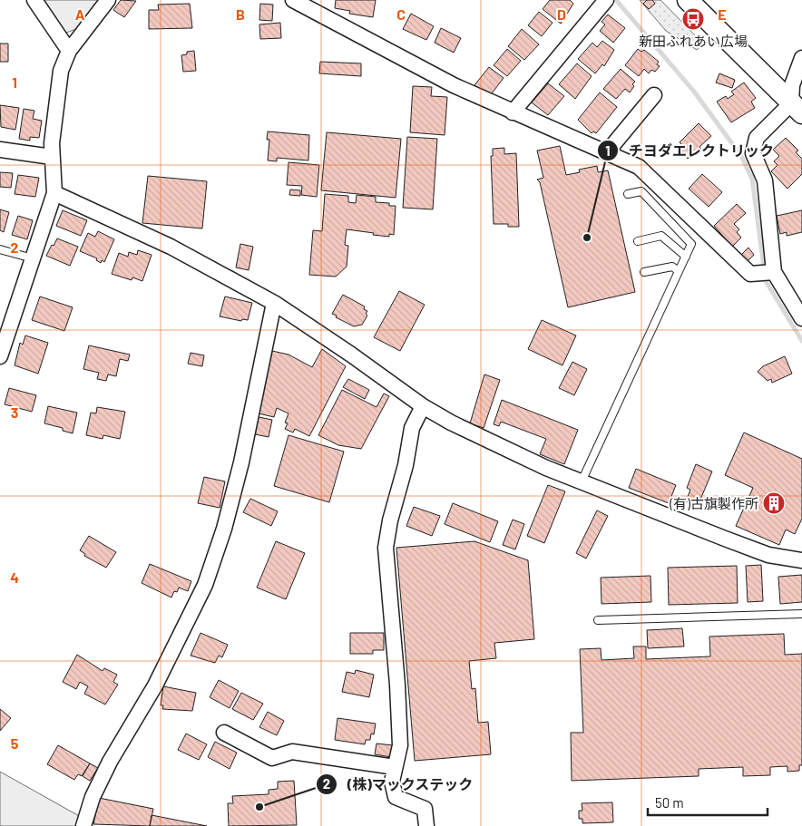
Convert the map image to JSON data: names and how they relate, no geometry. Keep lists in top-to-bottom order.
{
  "places": {
    "bus stop": ["新田ふれあい広場"],
    "other": ["チヨダエレクトリック", "(株)マックステック"],
    "building": ["(有)古旗製作所"]
  },
  "scale_bar": "50 m",
  "grid": {
    "columns": [
      "A",
      "B",
      "C",
      "D",
      "E"
    ],
    "rows": [
      "1",
      "2",
      "3",
      "4",
      "5"
    ]
  }
}
